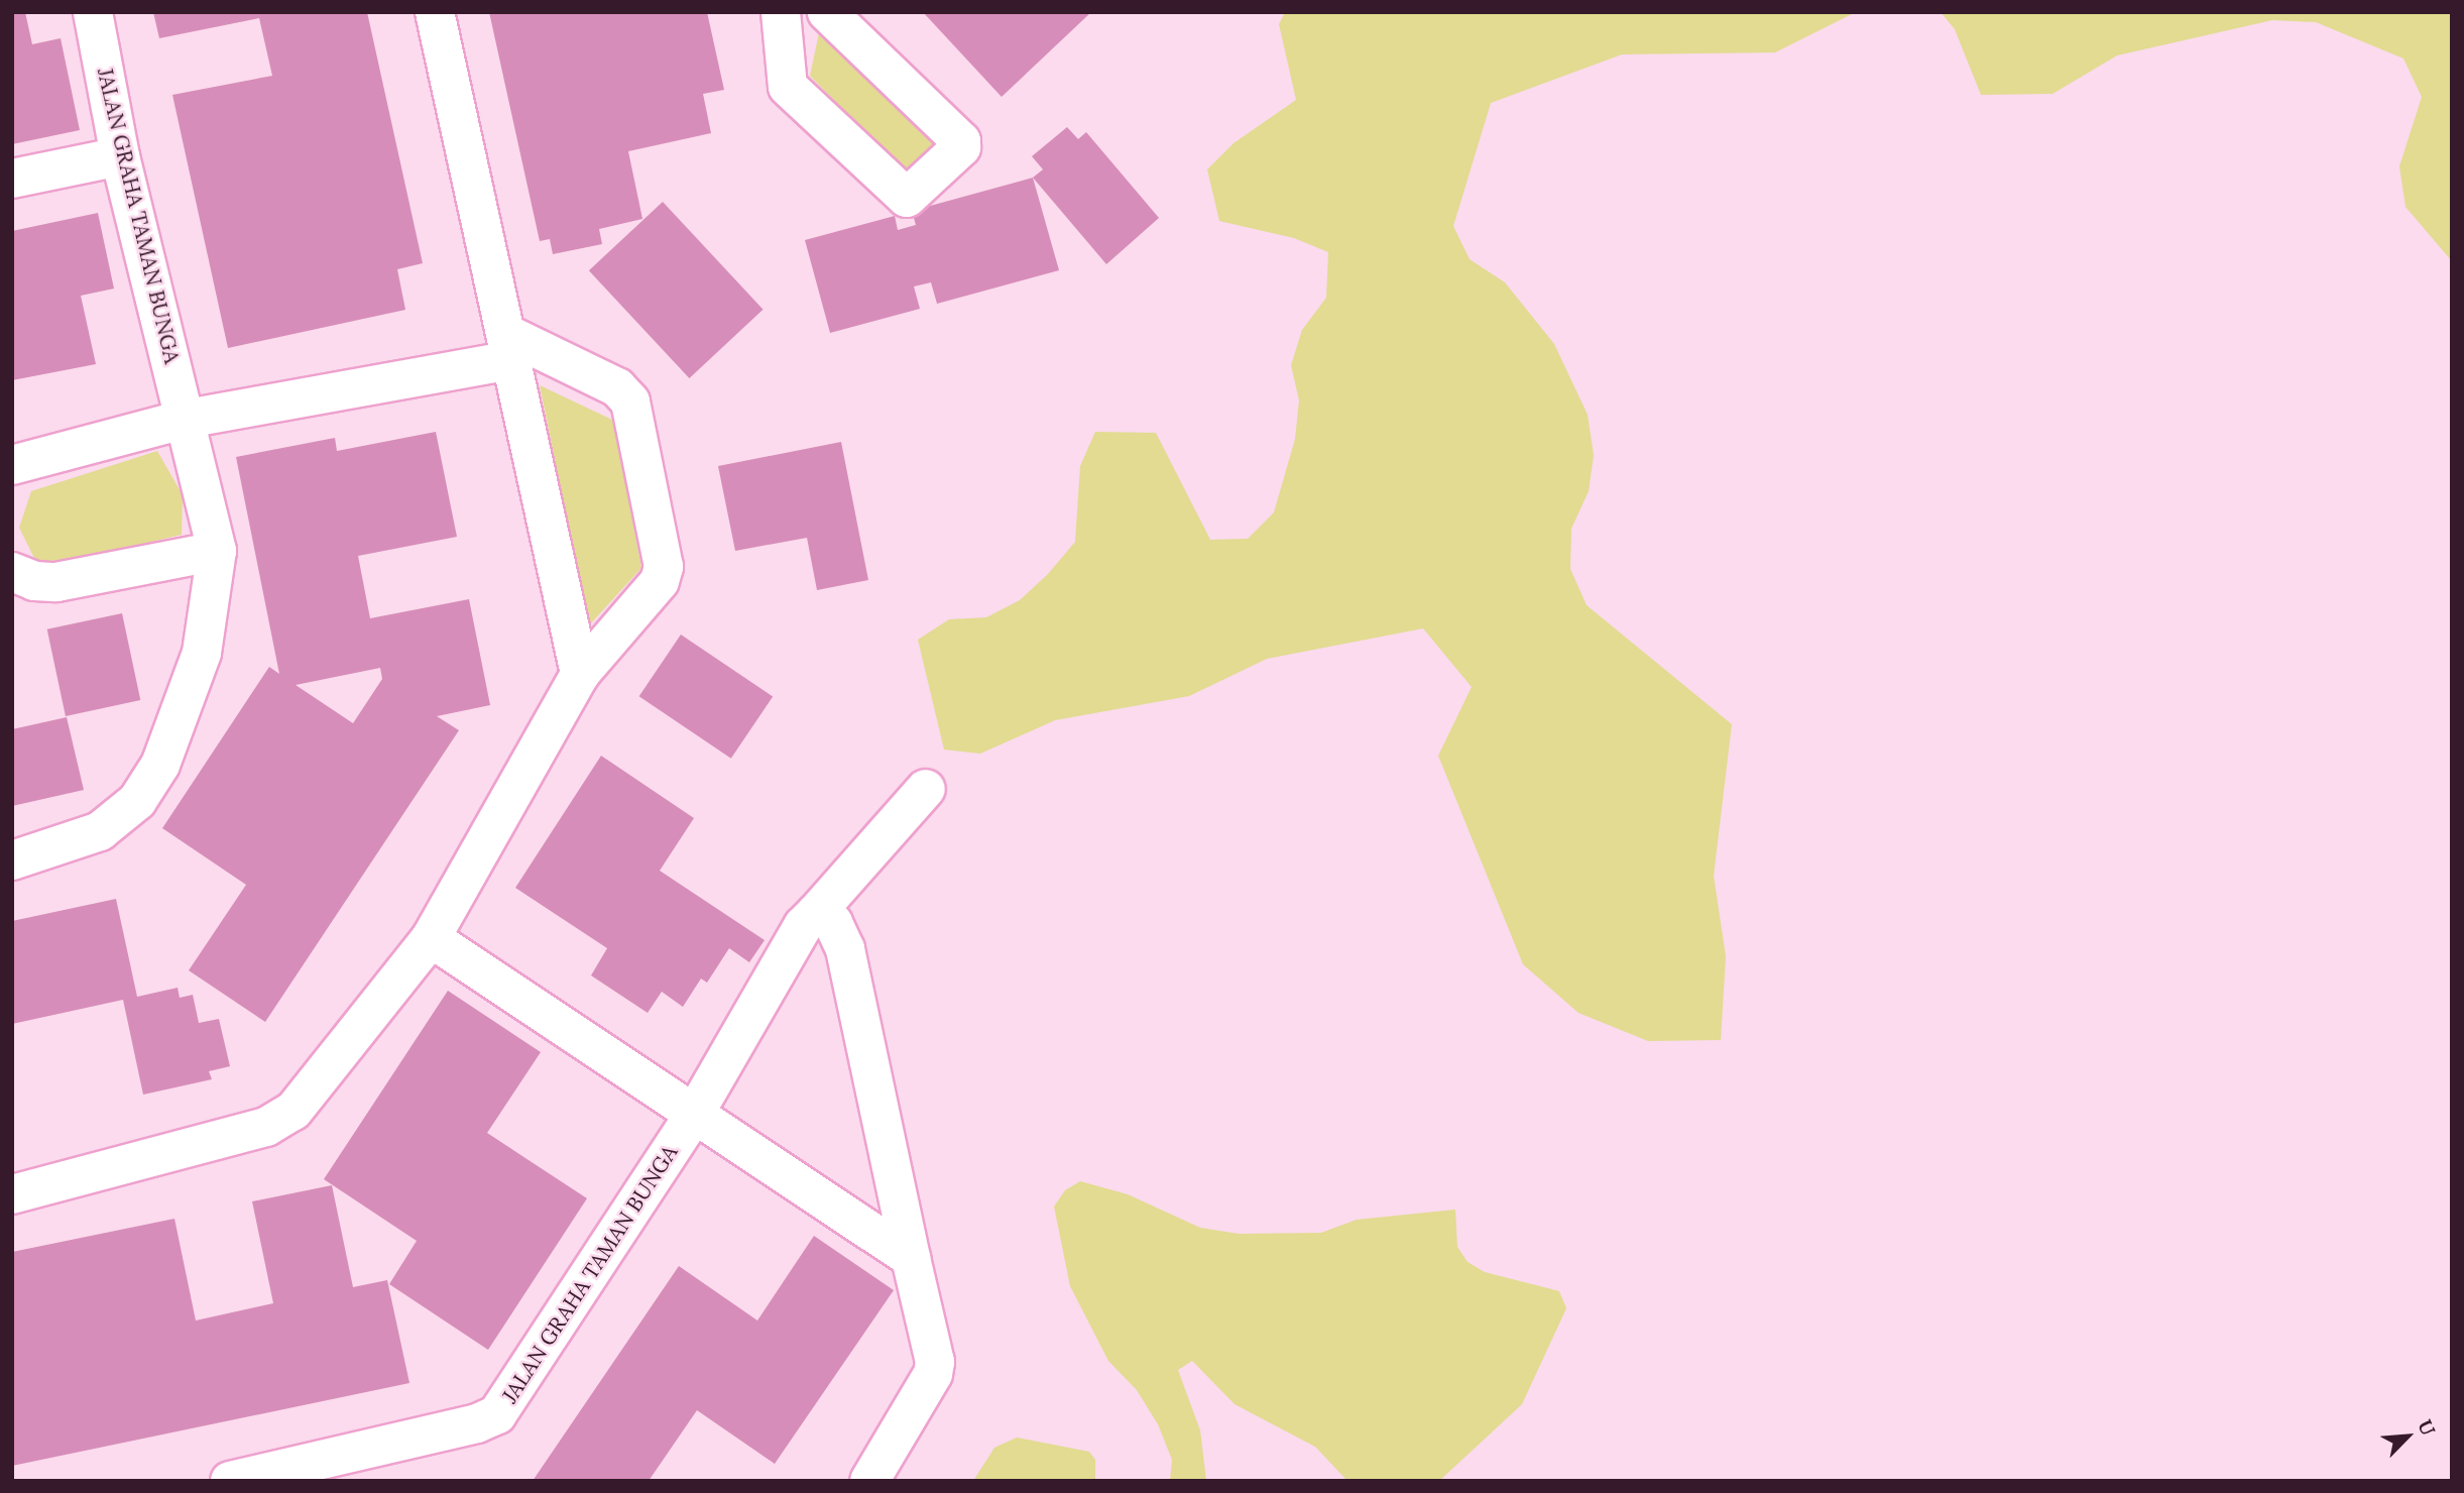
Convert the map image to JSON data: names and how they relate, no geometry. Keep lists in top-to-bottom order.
{
  "streets": {
    "street": ["JALAN GRAHA TAMAN BUNGA"]
  },
  "north": "top right"
}
